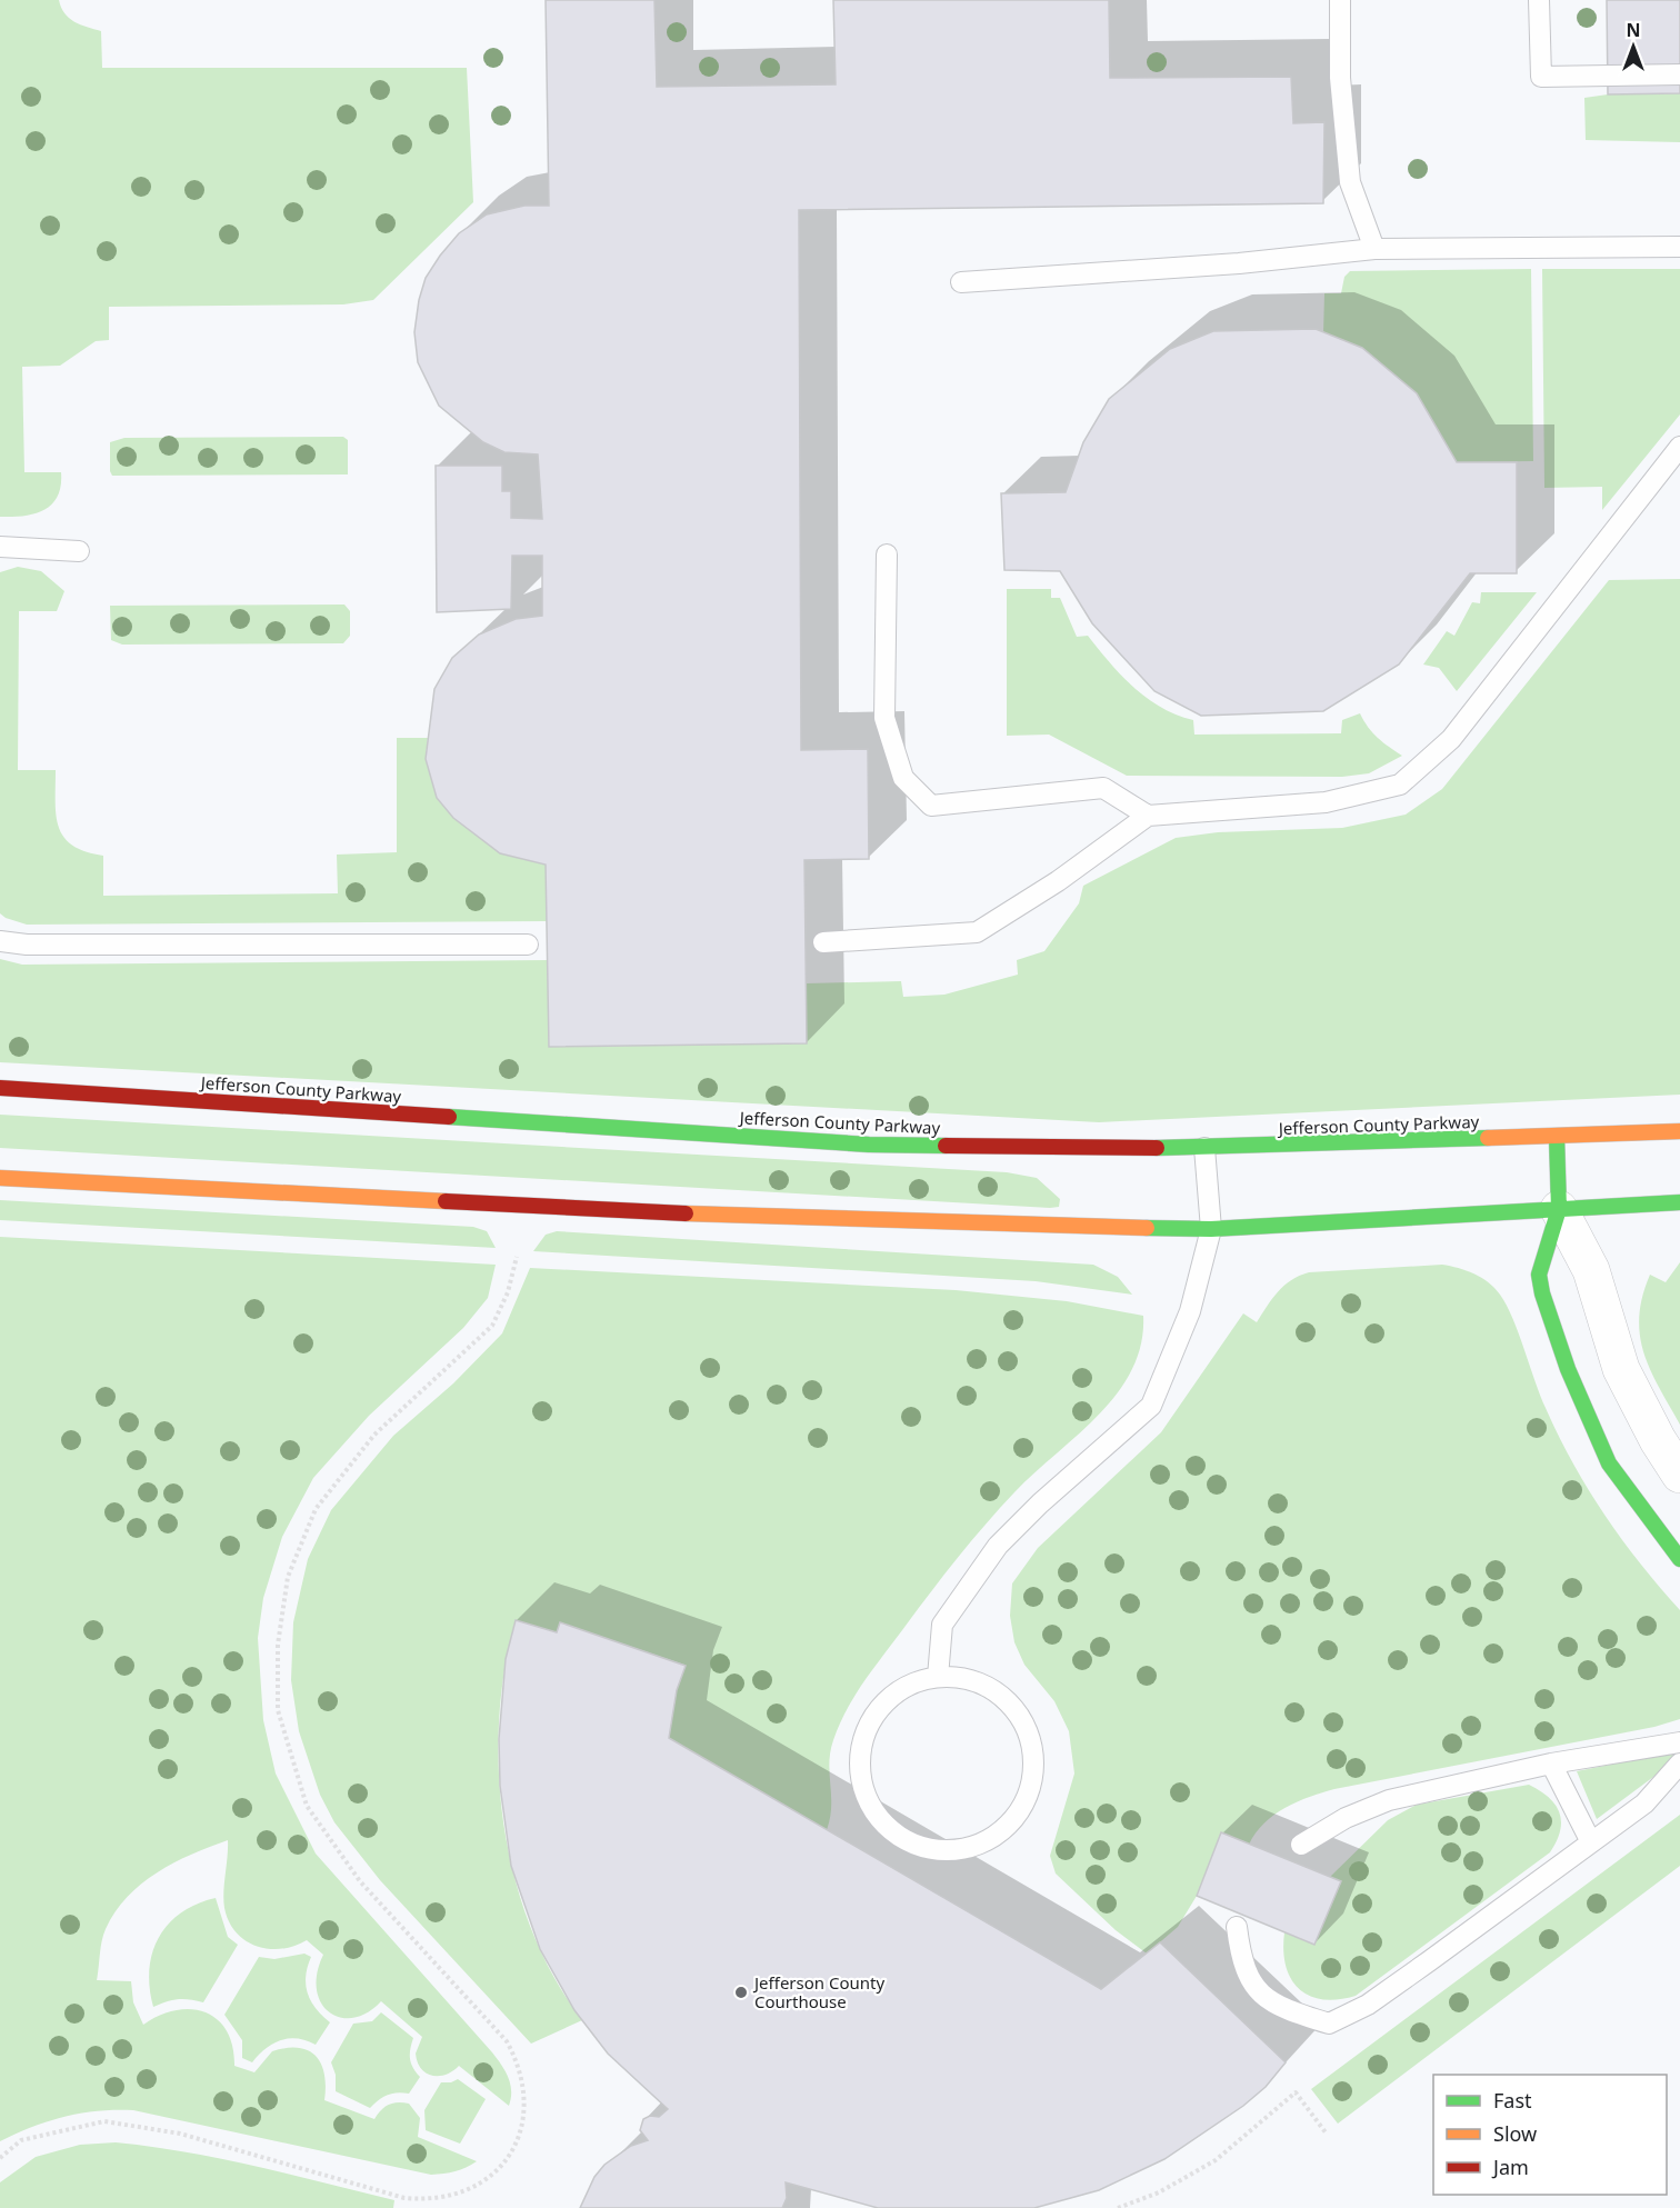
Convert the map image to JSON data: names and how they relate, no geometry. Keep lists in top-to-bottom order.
{
  "streets": {
    "street": ["Jefferson County Parkway"]
  },
  "places": ["Jefferson County Courthouse"],
  "legend": ["Fast", "Slow", "Jam"],
  "north": "top"
}
